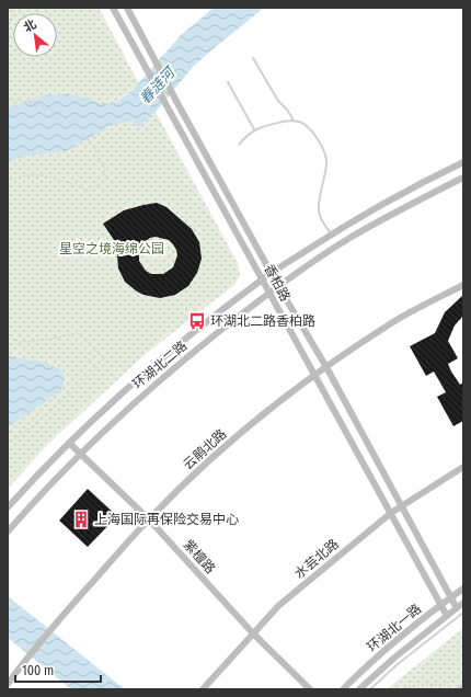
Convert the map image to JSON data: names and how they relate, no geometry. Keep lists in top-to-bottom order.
{
  "streets": {
    "main road": [
      "香柏路",
      "环湖北二路",
      "云鹃北路",
      "紫檀路",
      "水芸北路",
      "环湖北一路"
    ]
  },
  "crossings": [
    ["香柏路", "环湖北二路"],
    ["香柏路", "云鹃北路"],
    ["香柏路", "水芸北路"],
    ["香柏路", "环湖北一路"],
    ["环湖北二路", "紫檀路"],
    ["云鹃北路", "紫檀路"],
    ["紫檀路", "水芸北路"]
  ],
  "water": ["春涟河"],
  "parks": ["星空之境海绵公园"],
  "places": {
    "bus stop": ["环湖北二路香柏路"],
    "building": ["上海国际再保险交易中心"]
  },
  "scale_bar": "100 m",
  "north": "top left"
}
